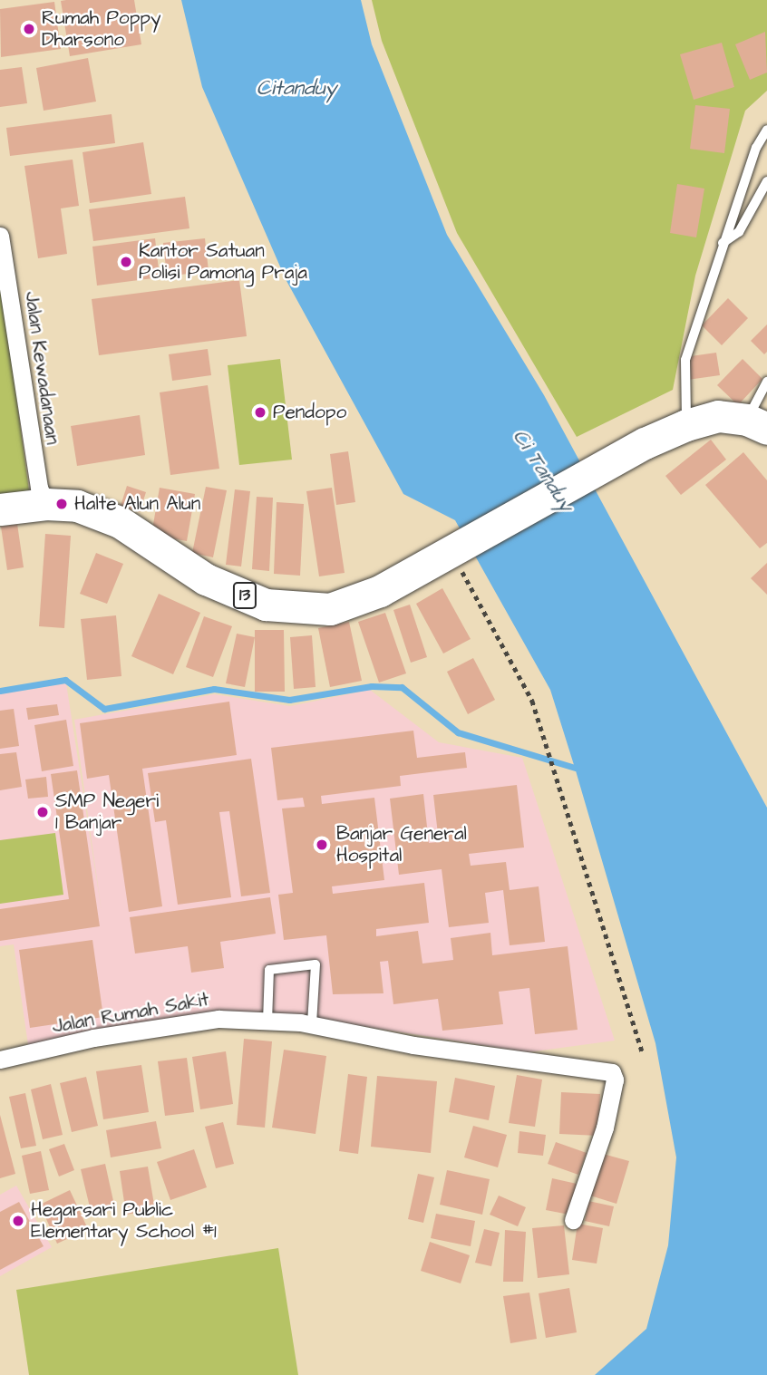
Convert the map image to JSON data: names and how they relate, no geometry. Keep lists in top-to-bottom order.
{
  "streets": {
    "highway": ["13"],
    "street": ["Jalan Kewadanaan", "Jalan Rumah Sakit"]
  },
  "crossings": [
    ["Jalan Kewadanaan", "13"]
  ],
  "water": ["Citanduy", "Ci Tanduy"],
  "places": [
    "Rumah Poppy Dharsono",
    "Kantor Satuan Polisi Pamong Praja",
    "Pendopo",
    "Halte Alun Alun",
    "SMP Negeri 1 Banjar",
    "Banjar General Hospital",
    "Hegarsari Public Elementary School #1"
  ]
}
